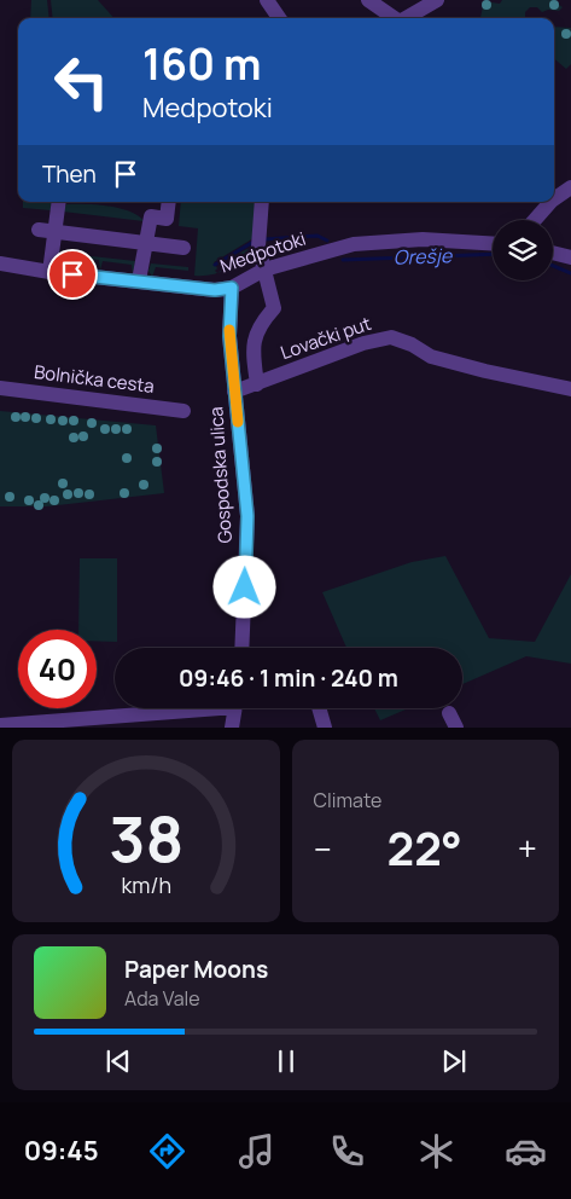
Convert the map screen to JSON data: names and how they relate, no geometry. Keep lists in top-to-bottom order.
{
  "streets": {
    "street": [
      "Medpotoki",
      "Lovački put",
      "Bolnička cesta",
      "Gospodska ulica"
    ]
  },
  "crossings": [
    ["Medpotoki", "Gospodska ulica"],
    ["Lovački put", "Gospodska ulica"]
  ],
  "water": ["Orešje"],
  "page": {
    "turn": ["160 m", "Medpotoki"],
    "then": "Then",
    "limit": "40",
    "trip": "09:46 · 1 min · 240 m",
    "tile": "Climate",
    "heat": ["−", "22°", "+"],
    "song": ["Paper Moons", "Ada Vale"],
    "tabs": "09:45",
    "gauge": ["38", "km/h"]
  }
}
